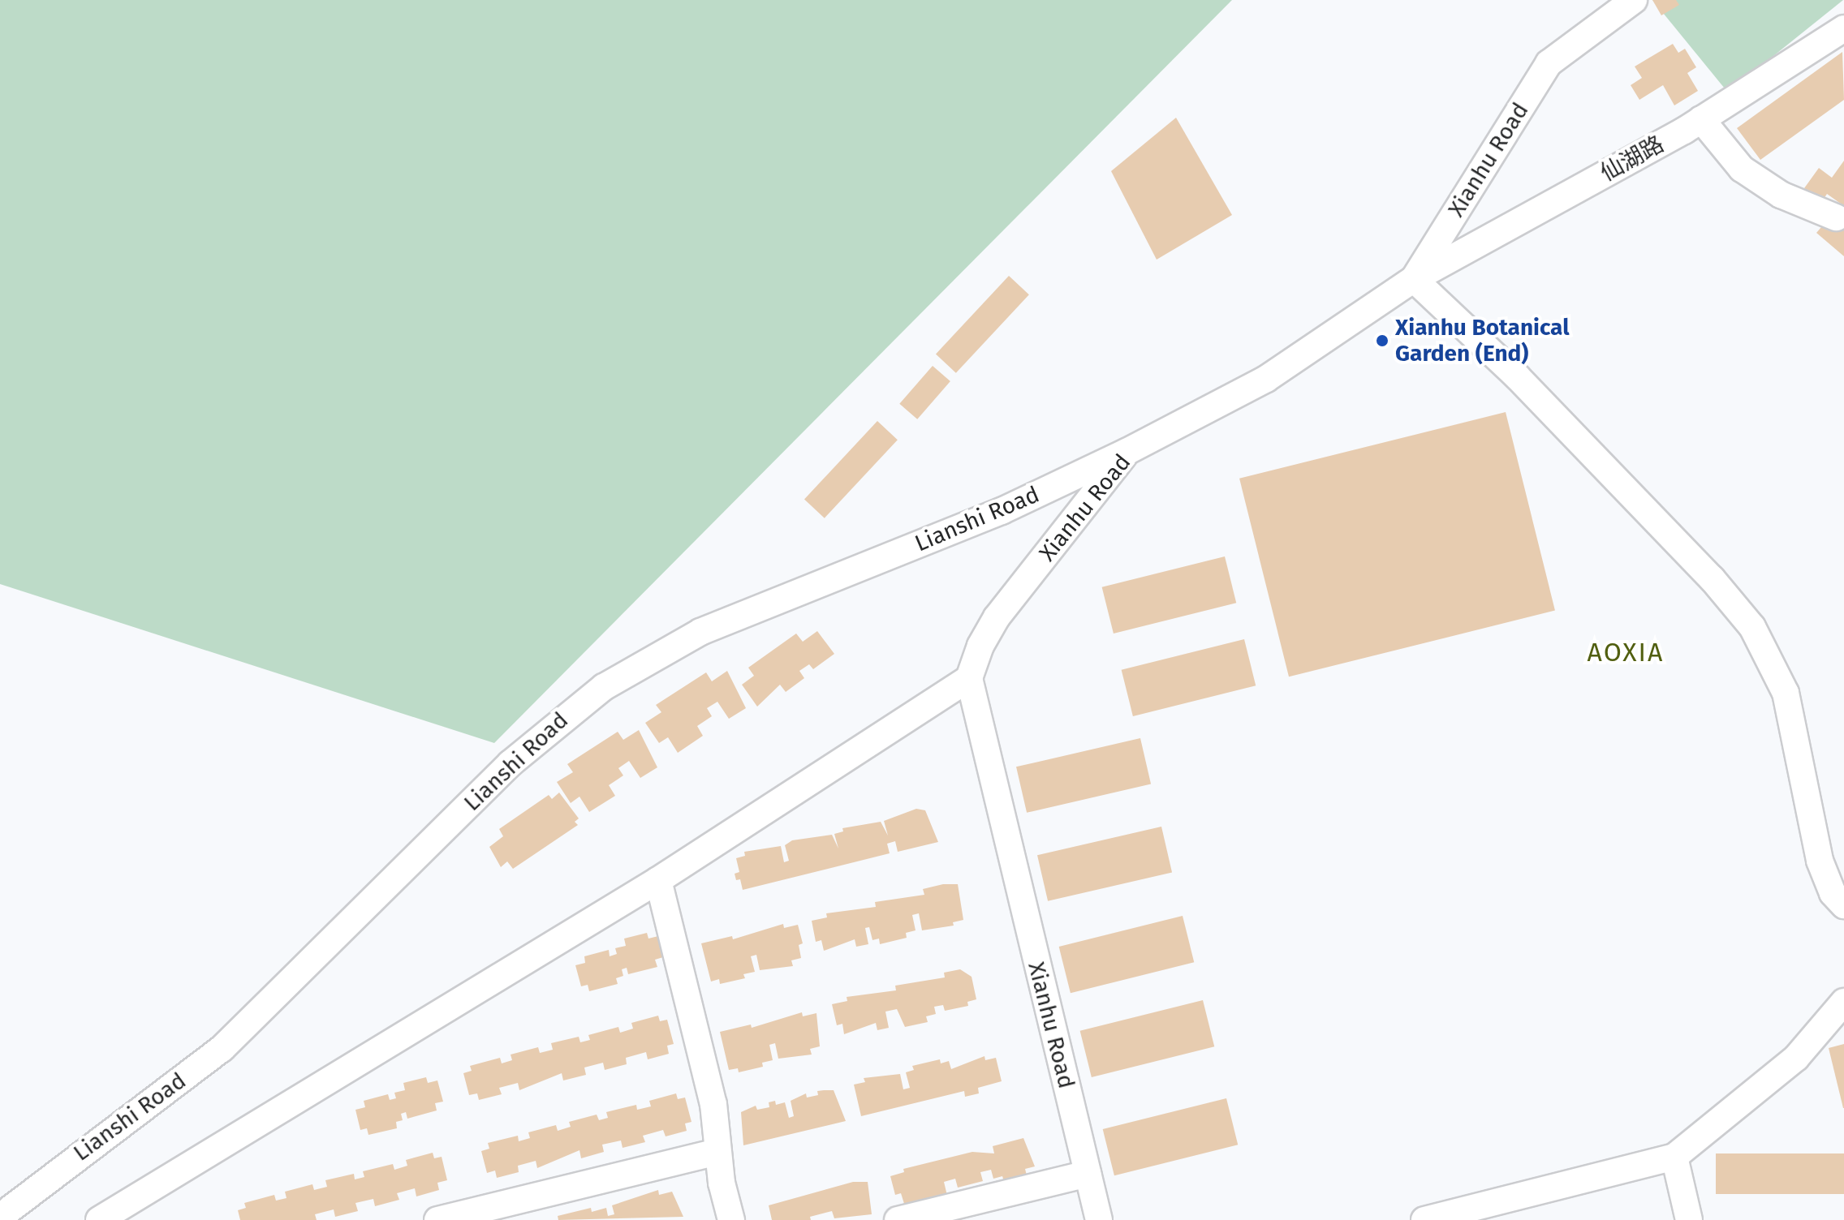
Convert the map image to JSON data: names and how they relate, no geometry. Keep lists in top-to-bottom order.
{
  "streets": {
    "street": ["仙湖路", "Xianhu Road", "Lianshi Road"]
  },
  "crossings": [
    ["仙湖路", "Xianhu Road"],
    ["Xianhu Road", "Lianshi Road"]
  ],
  "districts": ["AOXIA"],
  "places": ["Xianhu Botanical Garden (End)"]
}
